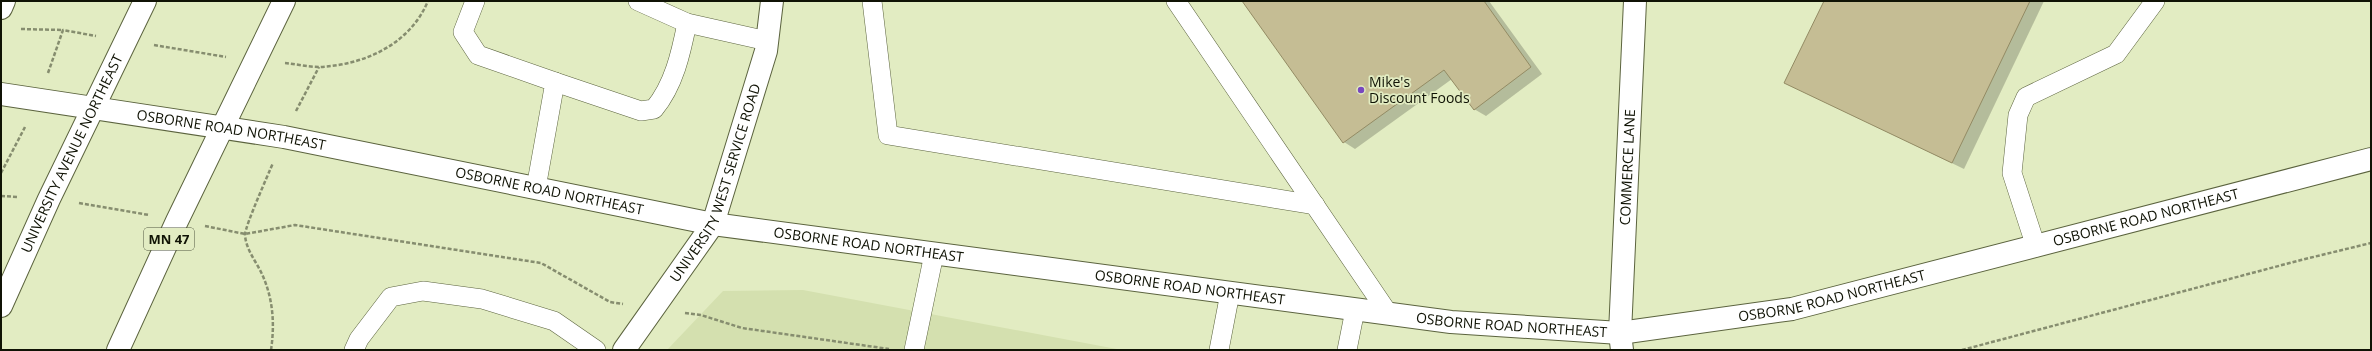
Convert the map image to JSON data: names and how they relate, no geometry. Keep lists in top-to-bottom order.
{
  "streets": {
    "street": [
      "OSBORNE ROAD NORTHEAST",
      "UNIVERSITY AVENUE NORTHEAST",
      "COMMERCE LANE",
      "UNIVERSITY WEST SERVICE ROAD",
      "MN 47"
    ]
  },
  "crossings": [
    ["OSBORNE ROAD NORTHEAST", "UNIVERSITY AVENUE NORTHEAST"],
    ["OSBORNE ROAD NORTHEAST", "COMMERCE LANE"],
    ["OSBORNE ROAD NORTHEAST", "UNIVERSITY WEST SERVICE ROAD"],
    ["OSBORNE ROAD NORTHEAST", "MN 47"]
  ],
  "places": ["Mike's Discount Foods"]
}
